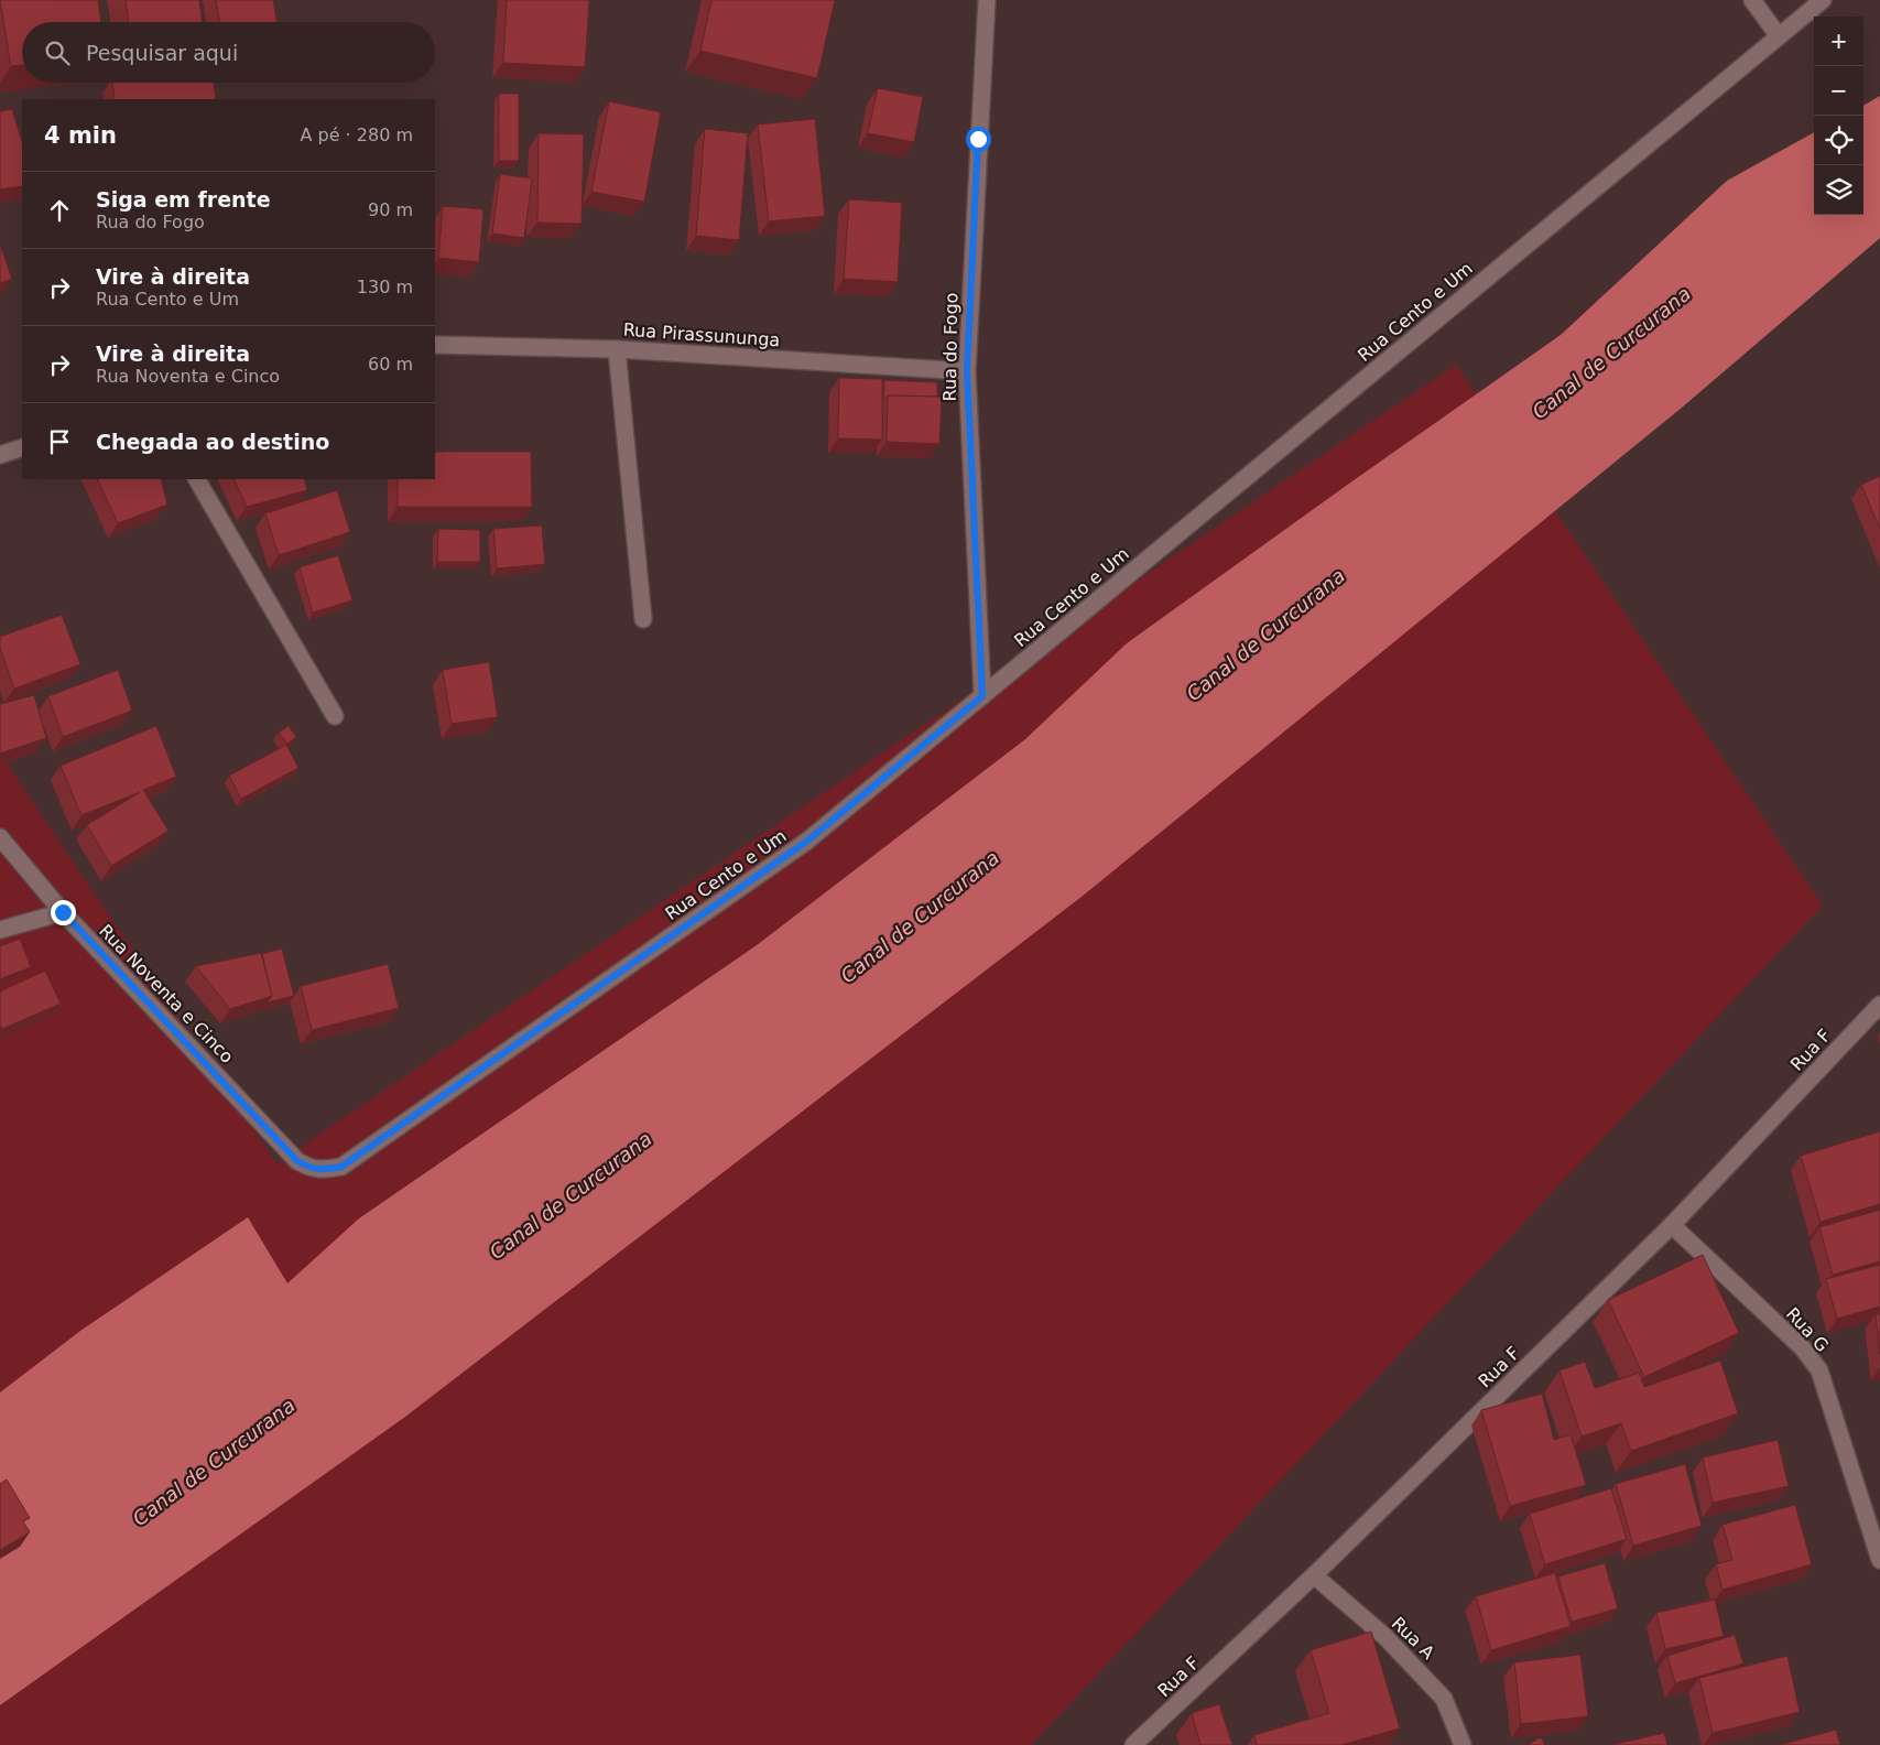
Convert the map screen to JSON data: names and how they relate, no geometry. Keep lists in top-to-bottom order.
{
  "streets": {
    "street": [
      "Rua Cento e Um",
      "Rua Pirassununga",
      "Rua do Fogo",
      "Rua Noventa e Cinco",
      "Rua F",
      "Rua G",
      "Rua A"
    ]
  },
  "crossings": [
    ["Rua Cento e Um", "Rua do Fogo"],
    ["Rua Cento e Um", "Rua Noventa e Cinco"],
    ["Rua Pirassununga", "Rua do Fogo"],
    ["Rua F", "Rua G"],
    ["Rua F", "Rua A"]
  ],
  "water": ["Canal de Curcurana"],
  "page": {
    "map_buttons": ["+", "−"],
    "search": "Pesquisar aqui",
    "heading": ["4 min", "A pé · 280 m"],
    "list": [
      ["Siga em frente", "Rua do Fogo", "90 m"],
      ["Vire à direita", "Rua Cento e Um", "130 m"],
      ["Vire à direita", "Rua Noventa e Cinco", "60 m"],
      "Chegada ao destino"
    ]
  }
}
